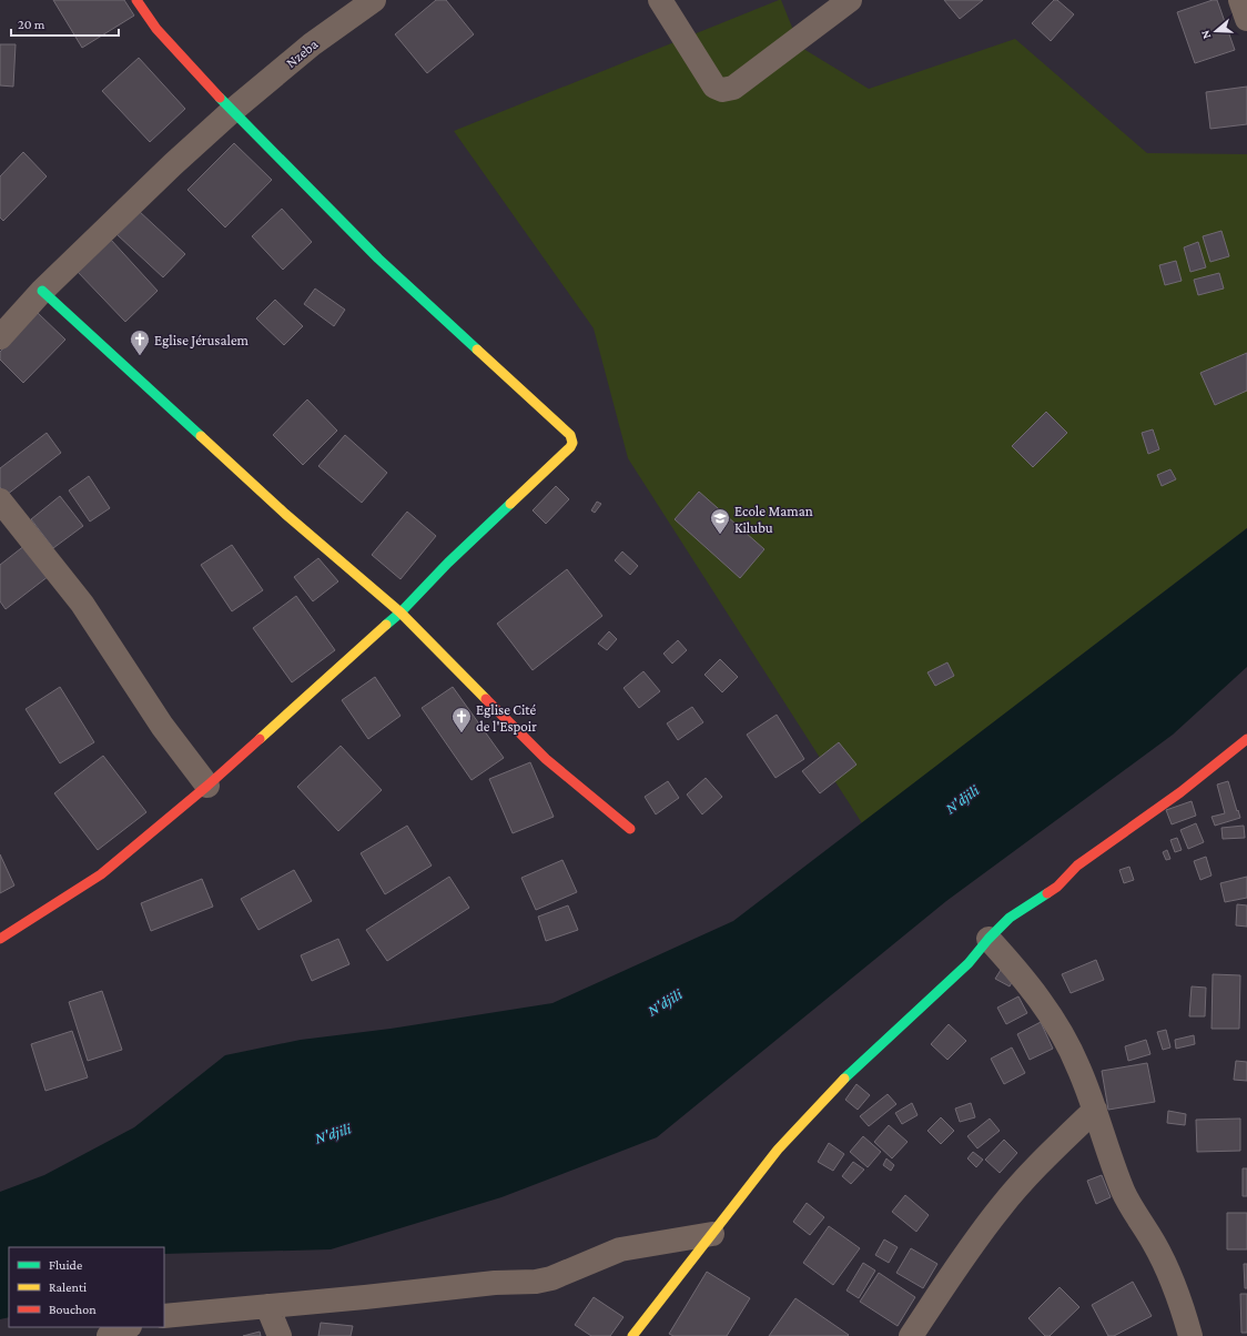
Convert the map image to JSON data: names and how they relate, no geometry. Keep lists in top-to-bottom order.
{
  "streets": {
    "street": ["Nzeba"]
  },
  "water": ["N'djili"],
  "places": {
    "church": ["Eglise Jérusalem", "Eglise Cité de l'Espoir"],
    "school or university": ["Ecole Maman Kilubu"]
  },
  "legend": ["Fluide", "Ralenti", "Bouchon"],
  "scale_bar": "20 m",
  "north": "left"
}
